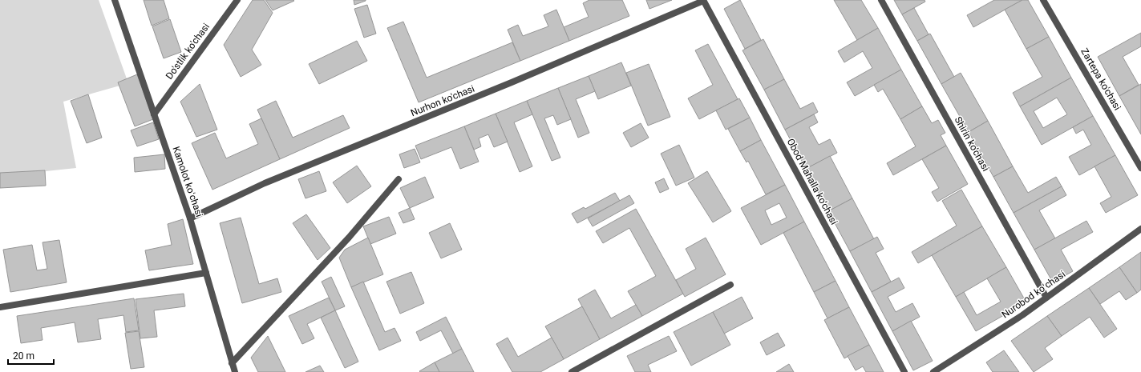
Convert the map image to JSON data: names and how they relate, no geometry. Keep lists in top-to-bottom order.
{
  "streets": {
    "street": [
      "Do'stlik ko'chasi",
      "Zartepa ko'chasi",
      "Nurhon ko'chasi",
      "Shirin ko'chasi",
      "Kamolot koʻchasi",
      "Obod Mahalla ko‘chasi",
      "Nurobod koʻchasi"
    ]
  },
  "crossings": [
    ["Do'stlik ko'chasi", "Kamolot koʻchasi"],
    ["Nurhon ko'chasi", "Kamolot koʻchasi"],
    ["Nurhon ko'chasi", "Obod Mahalla ko‘chasi"],
    ["Shirin ko'chasi", "Nurobod koʻchasi"]
  ],
  "scale_bar": "20 m"
}
